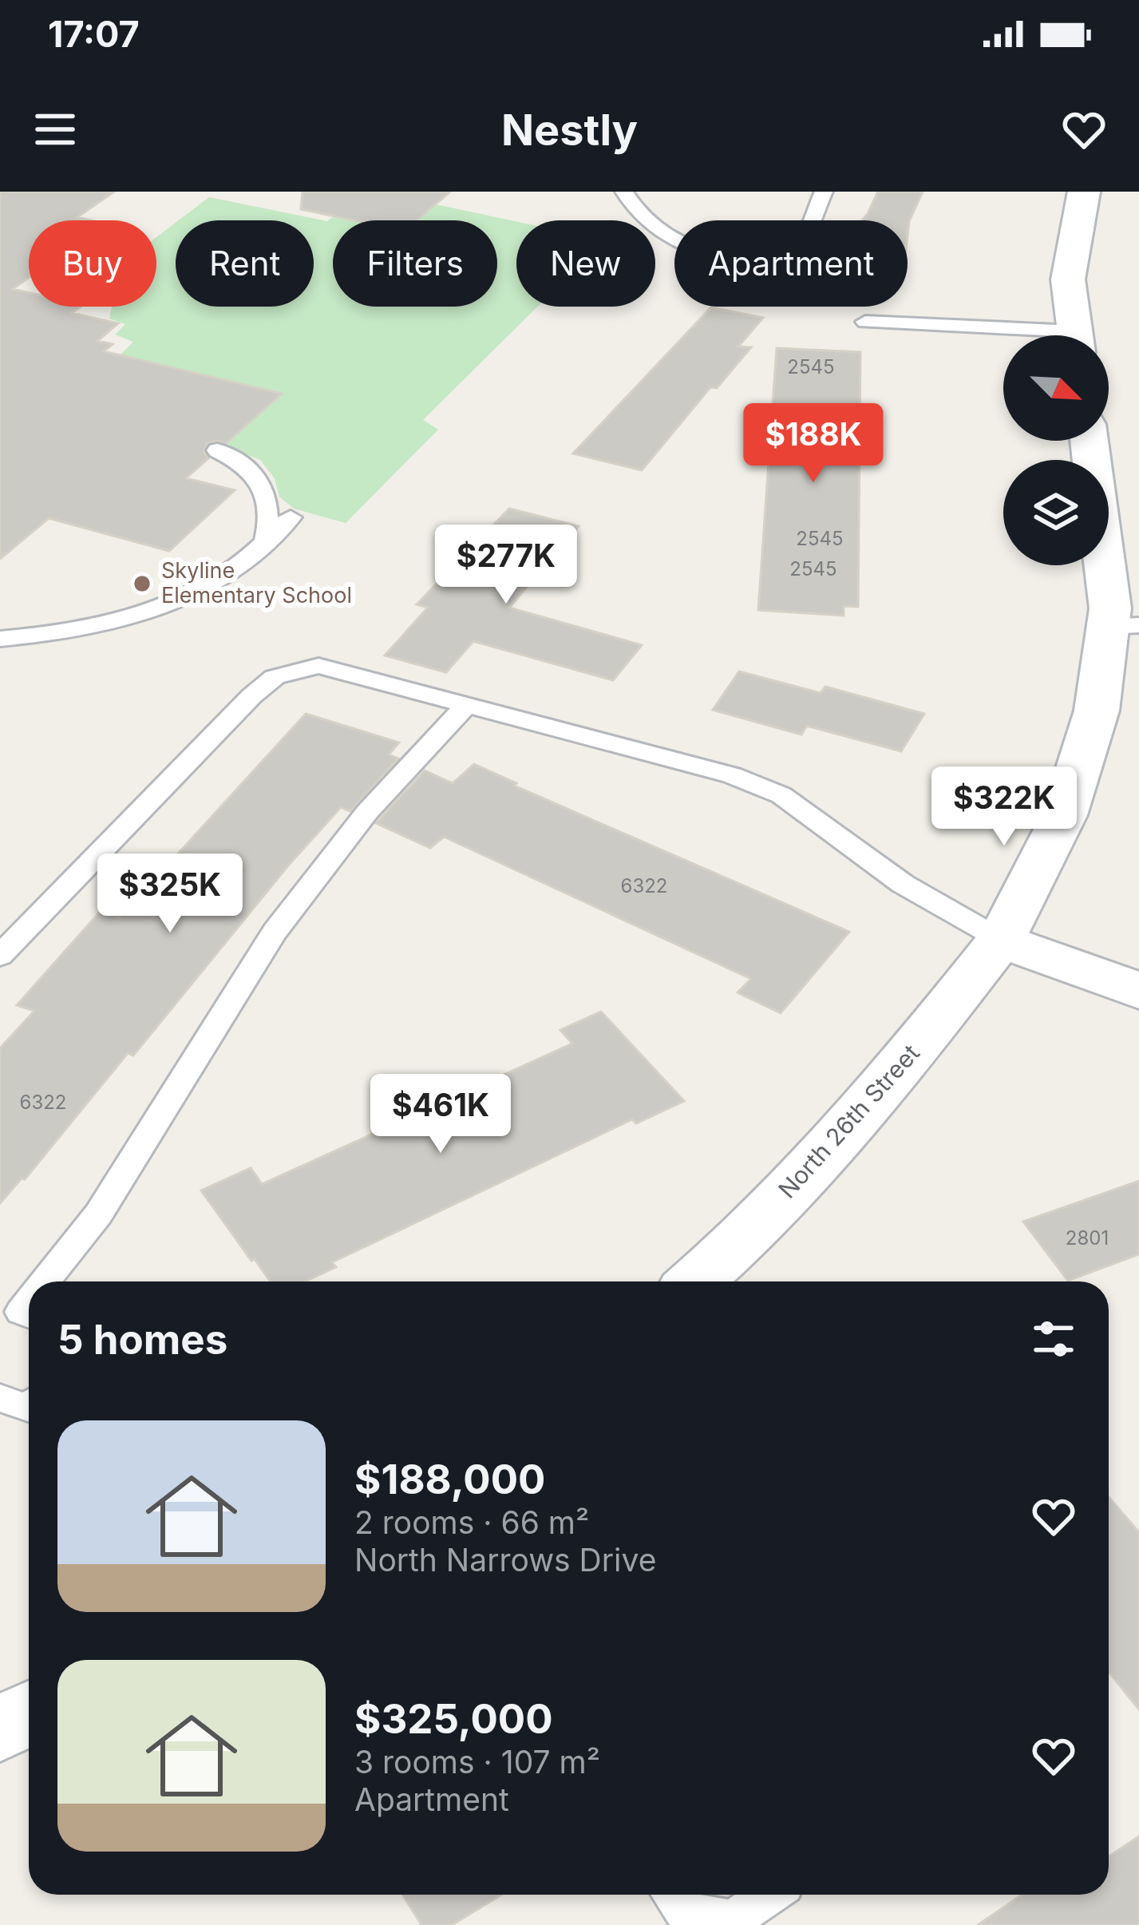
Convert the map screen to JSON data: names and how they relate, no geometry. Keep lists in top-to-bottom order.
{
  "streets": {
    "main road": ["North 26th Street"]
  },
  "places": ["Skyline Elementary School"],
  "house_numbers": [
    "2545",
    "2545",
    "2545",
    "6322",
    "6322",
    "2801"
  ],
  "north": "bottom right",
  "page": {
    "status": "17:07",
    "header": "Nestly",
    "chip": [
      "Buy",
      "Rent",
      "Filters",
      "New",
      "Apartment"
    ],
    "price": [
      "$188K",
      "$277K",
      "$322K",
      "$325K",
      "$461K"
    ],
    "heading": "5 homes",
    "list": [
      {
        "name": "$188,000",
        "note": "2 rooms · 66 m² · North Narrows Drive"
      },
      {
        "name": "$325,000",
        "note": "3 rooms · 107 m² · Apartment"
      }
    ]
  }
}
